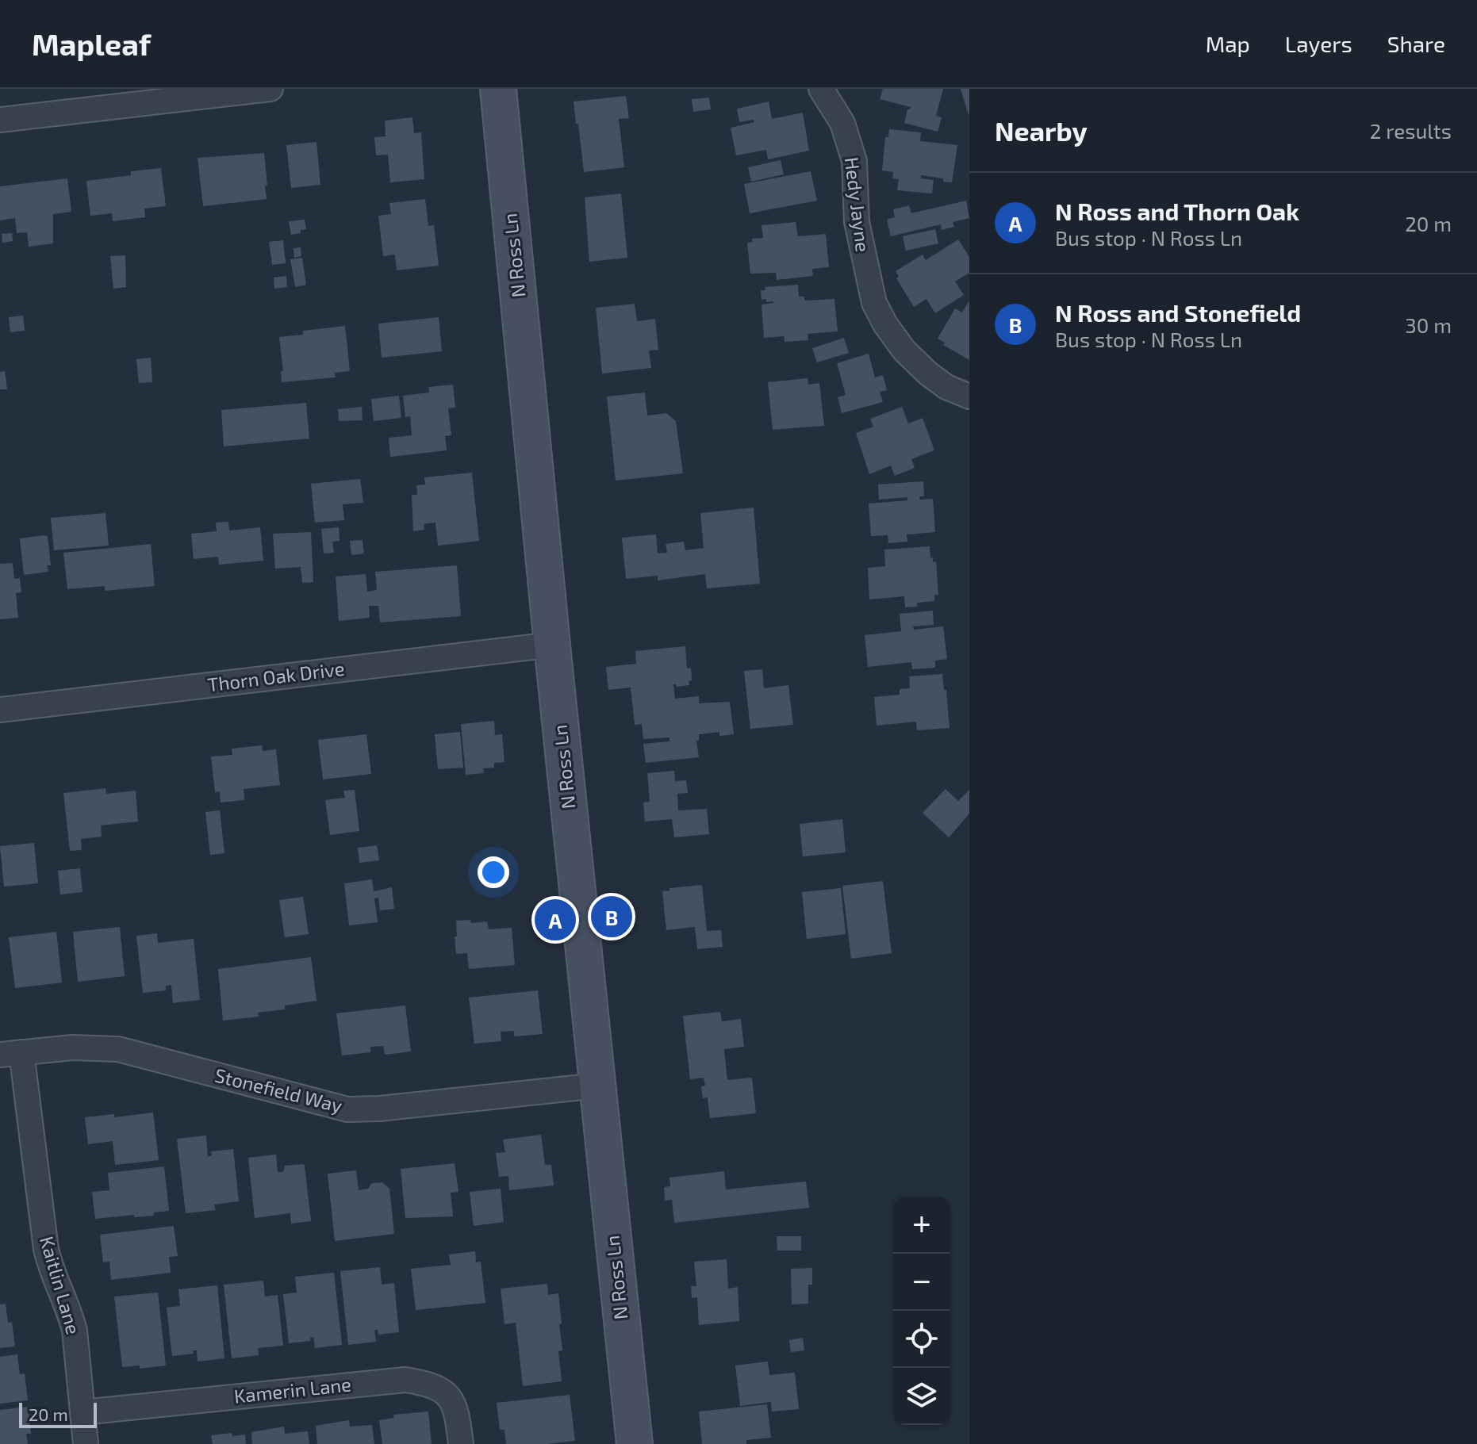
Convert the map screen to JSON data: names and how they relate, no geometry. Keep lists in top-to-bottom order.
{
  "streets": {
    "main road": ["N Ross Ln"],
    "street": [
      "Hedy Jayne",
      "Thorn Oak Drive",
      "Stonefield Way",
      "Kaitlin Lane",
      "Kamerin Lane"
    ]
  },
  "crossings": [
    ["N Ross Ln", "Thorn Oak Drive"],
    ["N Ross Ln", "Stonefield Way"],
    ["Stonefield Way", "Kaitlin Lane"],
    ["Kaitlin Lane", "Kamerin Lane"]
  ],
  "scale_bar": "20 m",
  "page": {
    "header": "Mapleaf",
    "nav": ["Map", "Layers", "Share"],
    "heading": ["Nearby", "2 results"],
    "list": [
      {
        "mark": "A",
        "name": "N Ross and Thorn Oak",
        "note": "Bus stop · N Ross Ln",
        "value": "20 m"
      },
      {
        "mark": "B",
        "name": "N Ross and Stonefield",
        "note": "Bus stop · N Ross Ln",
        "value": "30 m"
      }
    ],
    "pins": ["B", "A"],
    "map_buttons": ["+", "−"],
    "scale": "20 m"
  }
}
